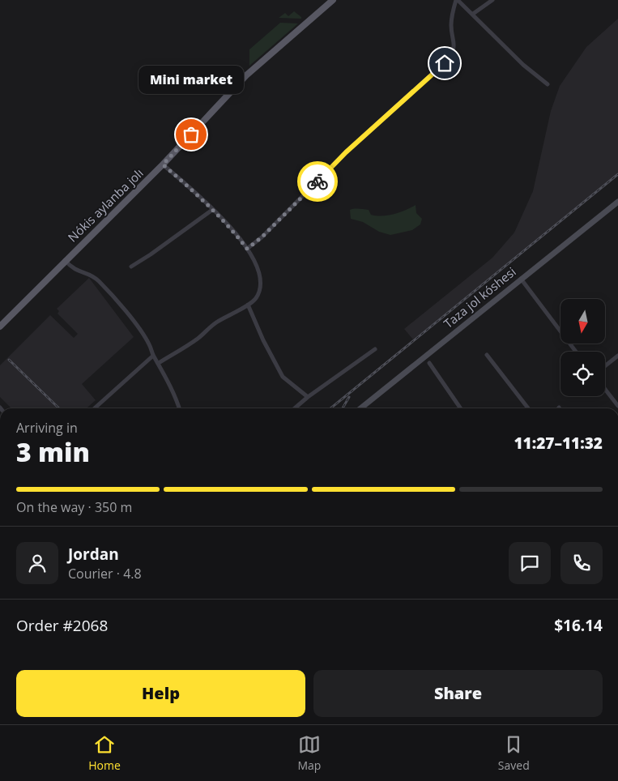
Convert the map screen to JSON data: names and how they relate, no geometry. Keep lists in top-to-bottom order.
{
  "streets": {
    "main road": ["Nókis aylanba jolı", "Taza jol kóshesi"]
  },
  "places": ["Mini market"],
  "north": "bottom",
  "page": {
    "bubble": "Mini market",
    "heading": ["3 min", "Arriving in", "11:27–11:32"],
    "panel": [
      "Jordan",
      "Courier · 4.8",
      "Order #2068",
      "$16.14"
    ],
    "bar": "On the way · 350 m",
    "buttons": ["Help", "Share"],
    "tabs": ["Home", "Map", "Saved"]
  }
}
